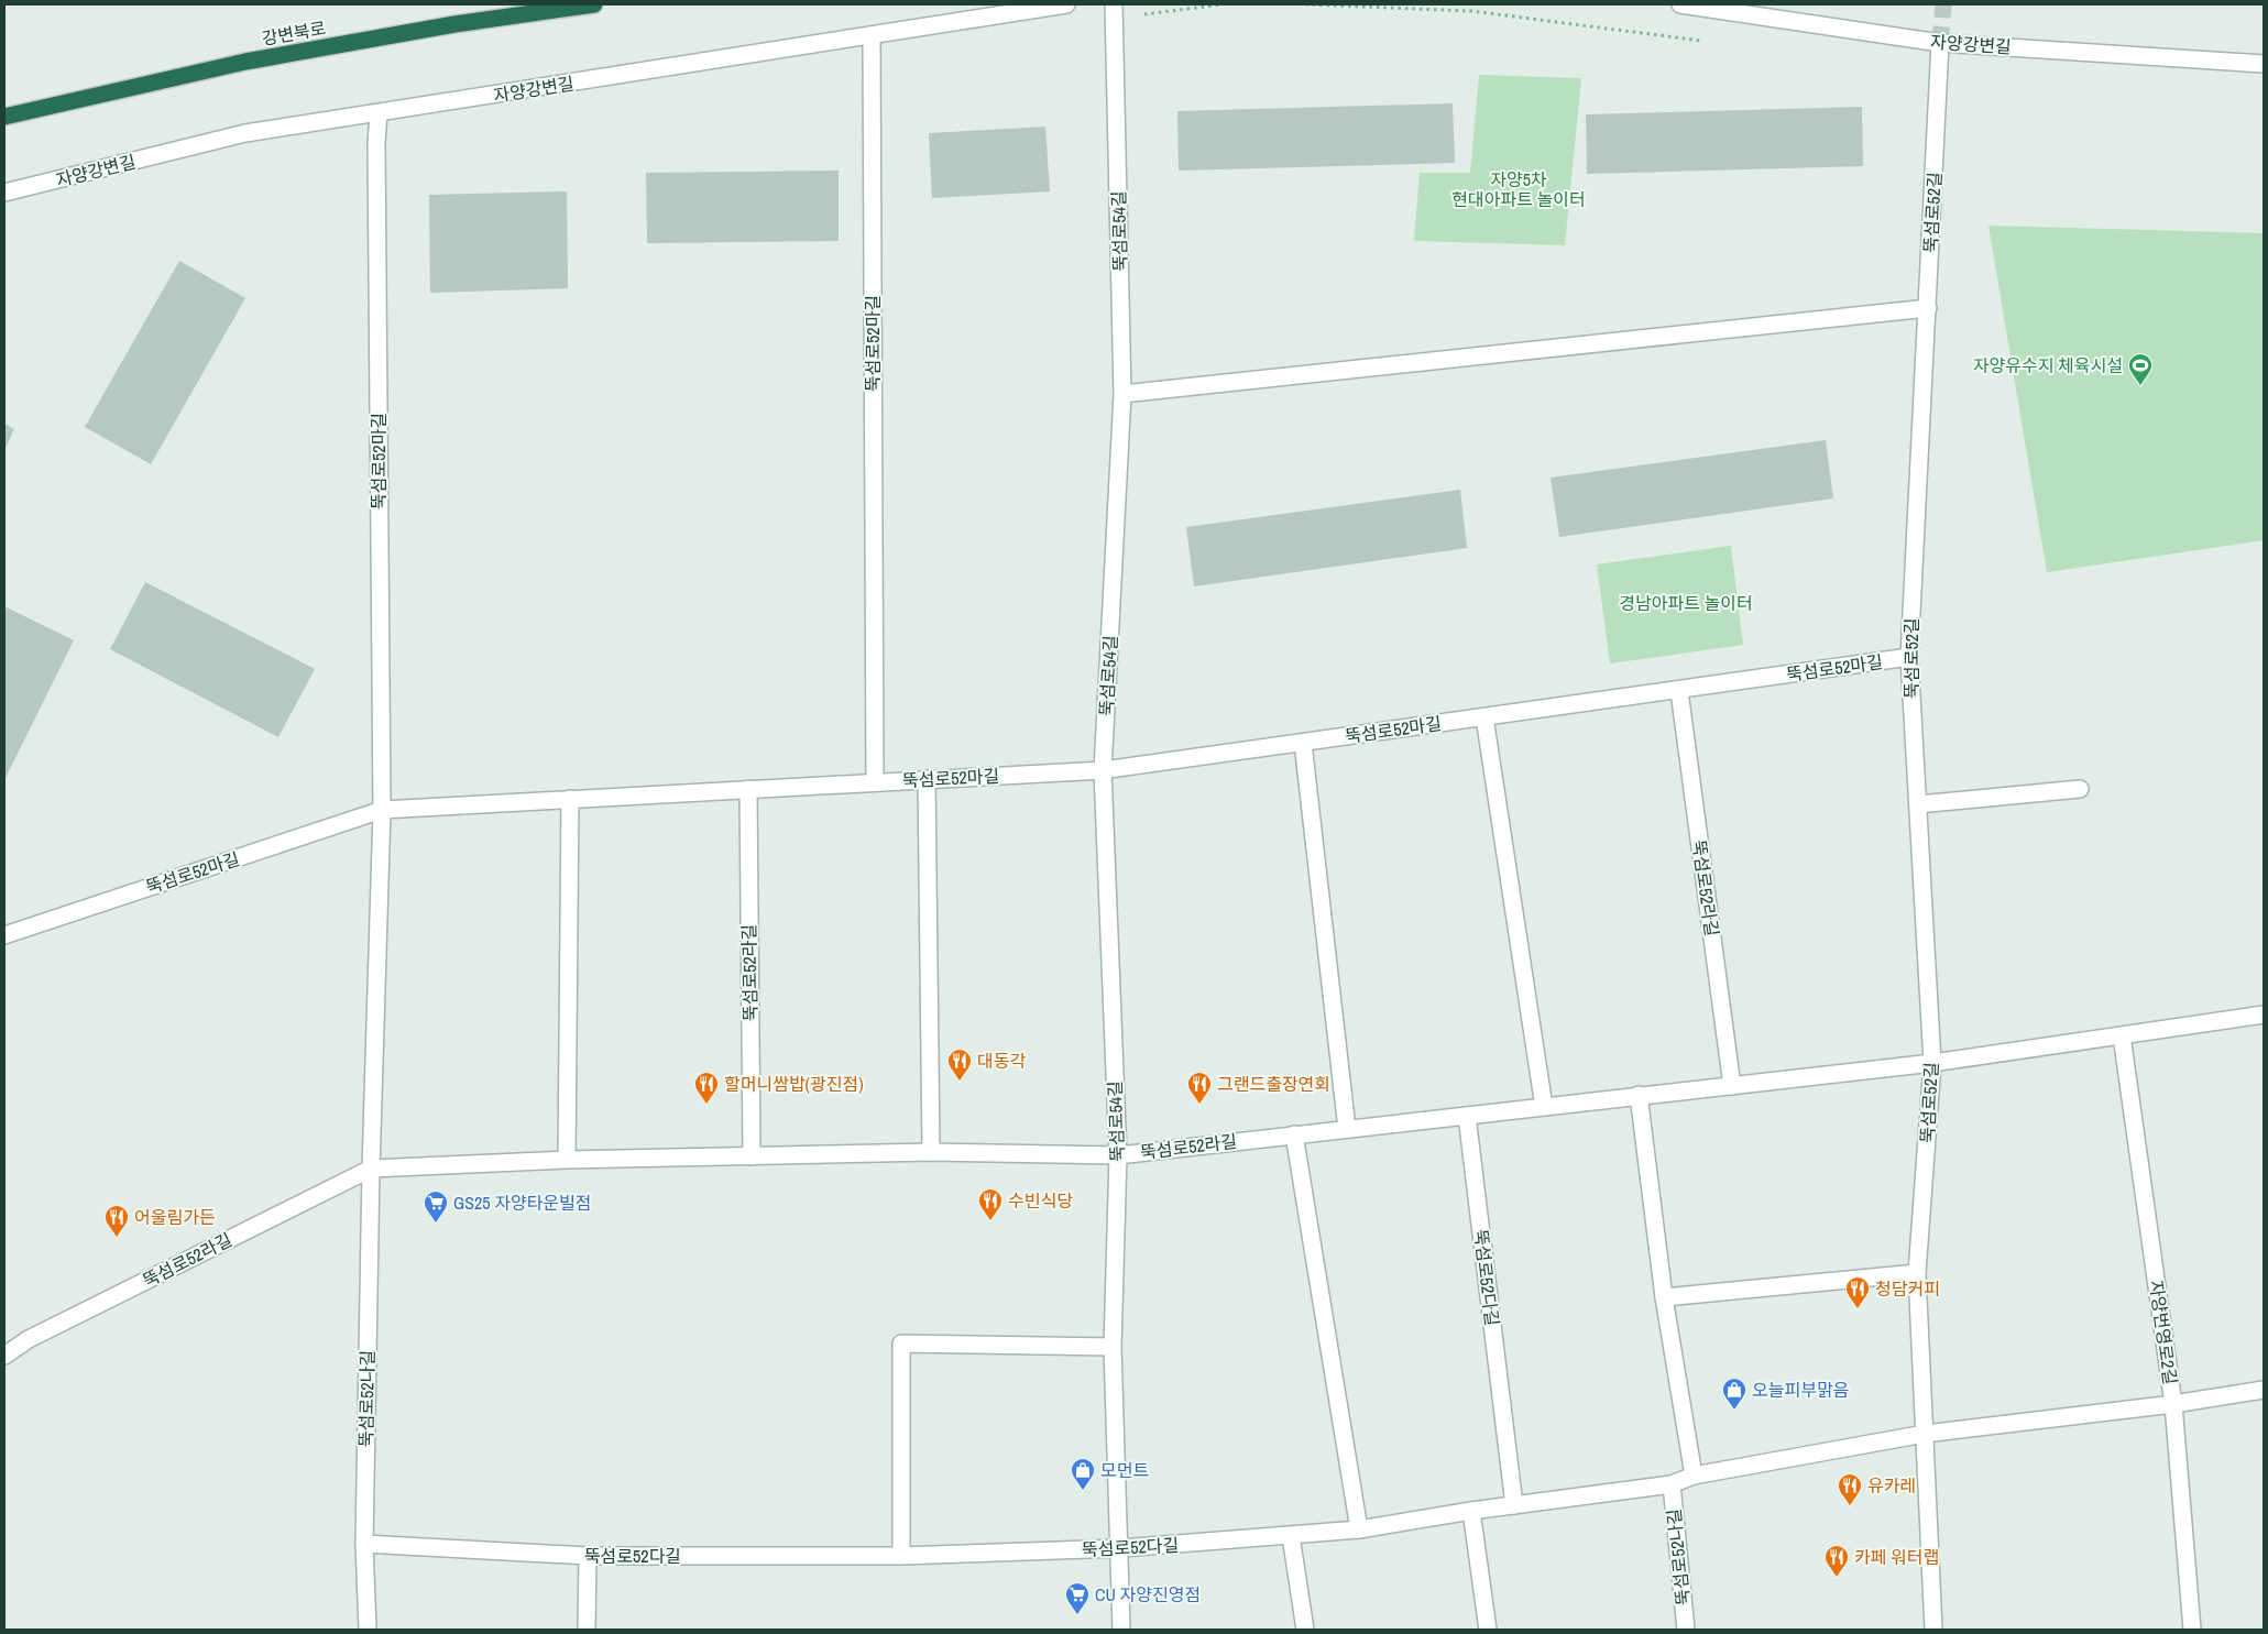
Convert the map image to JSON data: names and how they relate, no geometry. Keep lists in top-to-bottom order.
{
  "streets": {
    "highway": ["강변북로"],
    "street": [
      "자양강변길",
      "뚝섬로52길",
      "뚝섬로54길",
      "뚝섬로52마길",
      "뚝섬로52라길",
      "뚝섬로52다길",
      "자양번영로2길",
      "뚝섬로52나길"
    ]
  },
  "crossings": [
    ["자양강변길", "뚝섬로52길"],
    ["자양강변길", "뚝섬로52마길"],
    ["뚝섬로52길", "뚝섬로52마길"],
    ["뚝섬로52길", "뚝섬로52라길"],
    ["뚝섬로52길", "뚝섬로52다길"],
    ["뚝섬로54길", "뚝섬로52마길"],
    ["뚝섬로54길", "뚝섬로52라길"],
    ["뚝섬로54길", "뚝섬로52다길"],
    ["뚝섬로52마길", "뚝섬로52라길"],
    ["뚝섬로52라길", "뚝섬로52다길"],
    ["뚝섬로52라길", "뚝섬로52나길"],
    ["뚝섬로52다길", "자양번영로2길"],
    ["뚝섬로52다길", "뚝섬로52나길"]
  ],
  "parks": ["자양5차 현대아파트 놀이터", "경남아파트 놀이터"],
  "places": {
    "sports": ["자양유수지 체육시설"],
    "restaurant": [
      "대동각",
      "할머니쌈밥(광진점)",
      "그랜드출장연회",
      "수빈식당",
      "어울림가든",
      "청담커피",
      "유카레",
      "카페 워터랩"
    ],
    "supermarket": ["GS25 자양타운빌점", "CU 자양진영점"],
    "shop": ["오늘피부맑음", "모먼트"]
  }
}
